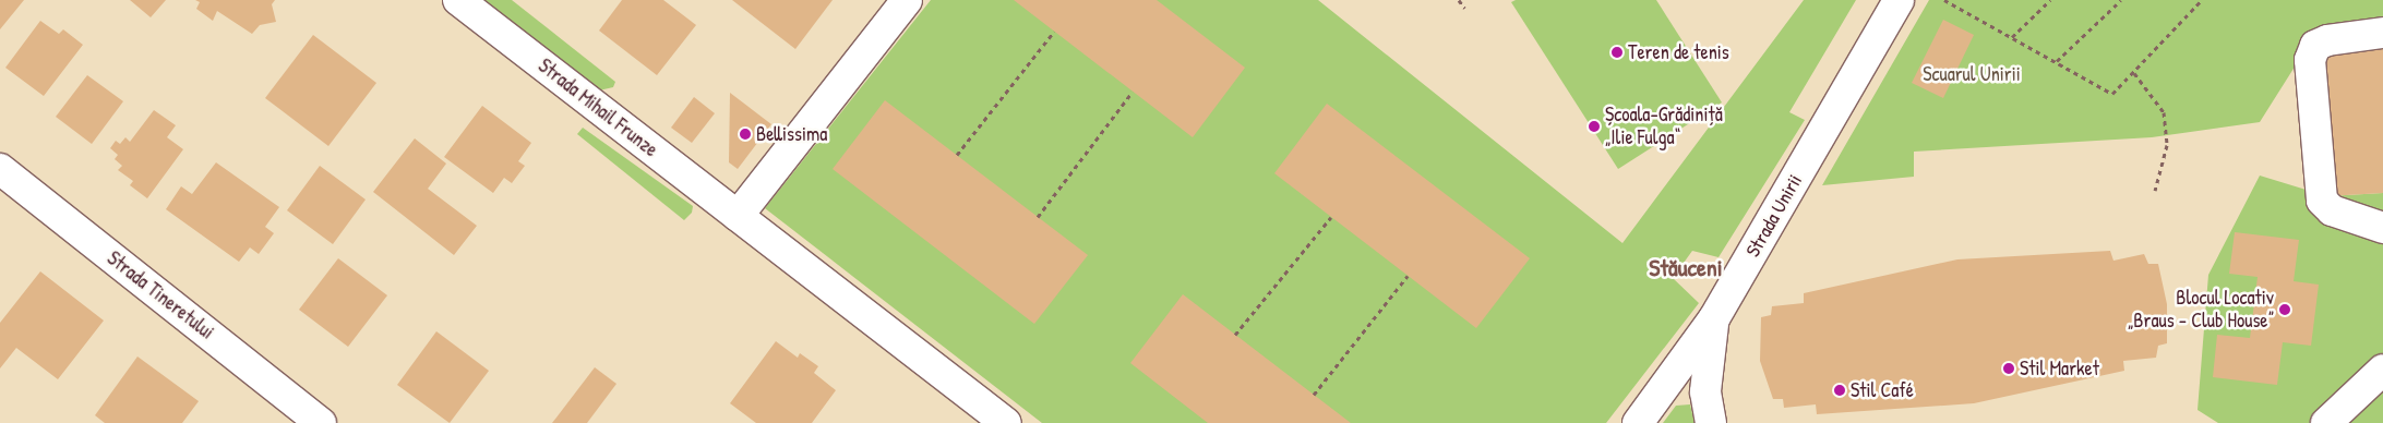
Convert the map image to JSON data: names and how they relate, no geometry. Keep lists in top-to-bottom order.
{
  "streets": {
    "street": ["Strada Mihail Frunze", "Strada Unirii", "Strada Tineretului"]
  },
  "districts": ["Stăuceni"],
  "parks": ["Scuarul Unirii"],
  "places": [
    "Teren de tenis",
    "Școala-Grădiniță „Ilie Fulga“",
    "Bellissima",
    "Blocul Locativ „Braus - Club House”",
    "Stil Market",
    "Stil Café"
  ]
}
